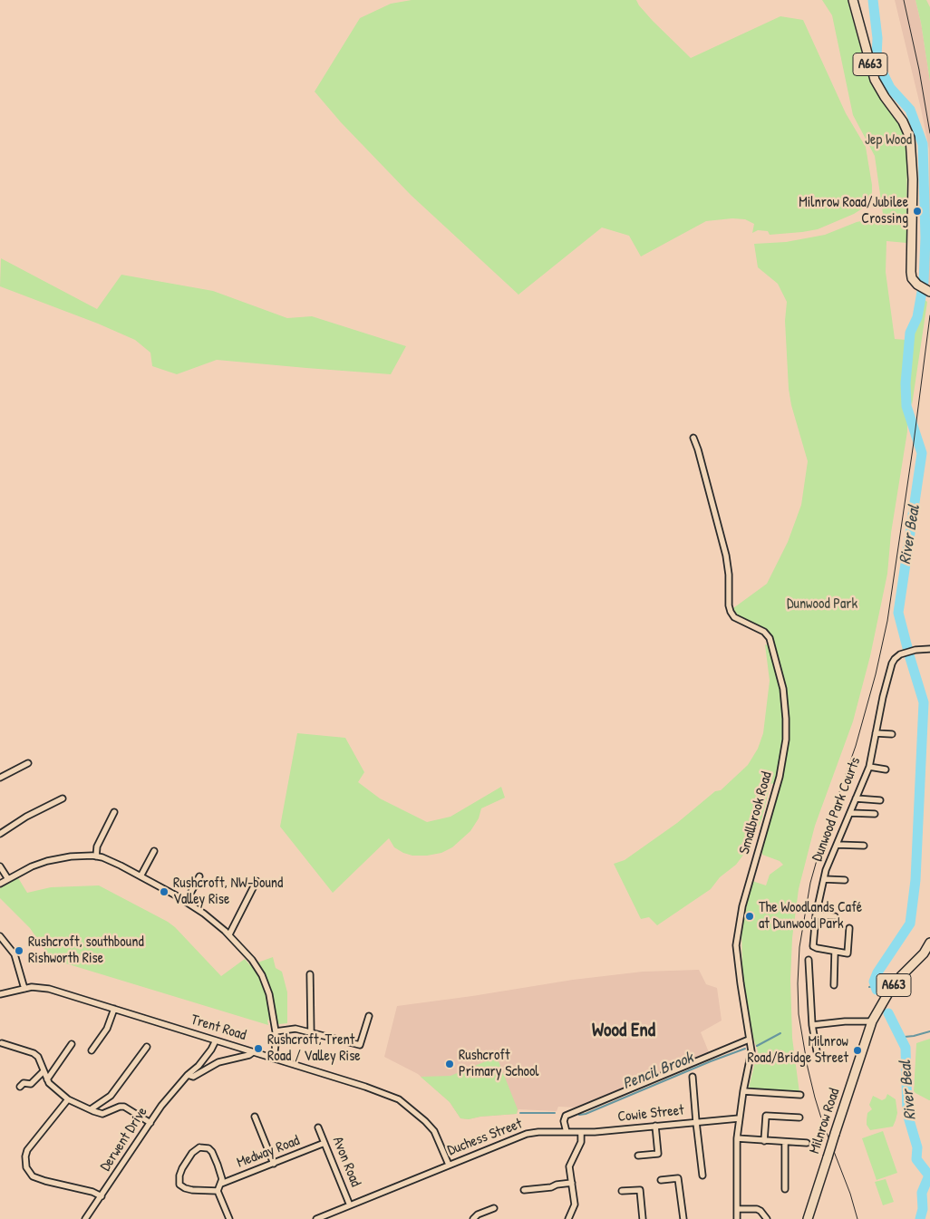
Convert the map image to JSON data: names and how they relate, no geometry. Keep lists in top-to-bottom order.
{
  "streets": {
    "main road": ["A663", "Milnrow Road"],
    "street": [
      "Dunwood Park Courts",
      "Smallbrook Road",
      "Trent Road",
      "Cowie Street",
      "Duchess Street",
      "Derwent Drive",
      "Medway Road",
      "Avon Road"
    ]
  },
  "crossings": [
    ["Smallbrook Road", "Cowie Street"],
    ["Trent Road", "Duchess Street"],
    ["Trent Road", "Derwent Drive"],
    ["Cowie Street", "Duchess Street"],
    ["Duchess Street", "Avon Road"],
    ["Medway Road", "Avon Road"]
  ],
  "districts": ["Wood End"],
  "water": ["River Beal", "Pencil Brook"],
  "parks": ["Jep Wood", "Dunwood Park"],
  "places": [
    "Milnrow Road/Jubilee Crossing",
    "Rushcroft, NW-bound Valley Rise",
    "The Woodlands Café at Dunwood Park",
    "Rushcroft, southbound Rishworth Rise",
    "Rushcroft, Trent Road / Valley Rise",
    "Milnrow Road/Bridge Street",
    "Rushcroft Primary School"
  ]
}
